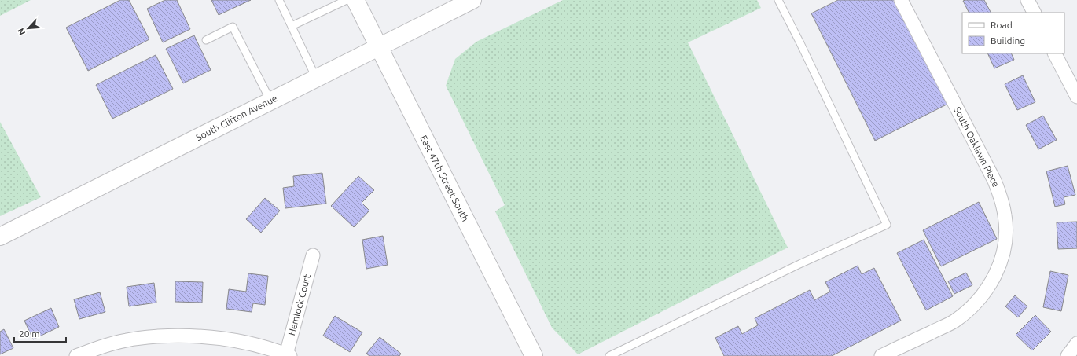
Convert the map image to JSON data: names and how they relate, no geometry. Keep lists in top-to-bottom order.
{
  "streets": {
    "street": [
      "South Clifton Avenue",
      "South Oaklawn Place",
      "East 47th Street South",
      "Hemlock Court"
    ]
  },
  "crossings": [
    ["South Clifton Avenue", "East 47th Street South"]
  ],
  "legend": ["Road", "Building"],
  "scale_bar": "20 m",
  "north": "bottom left"
}
